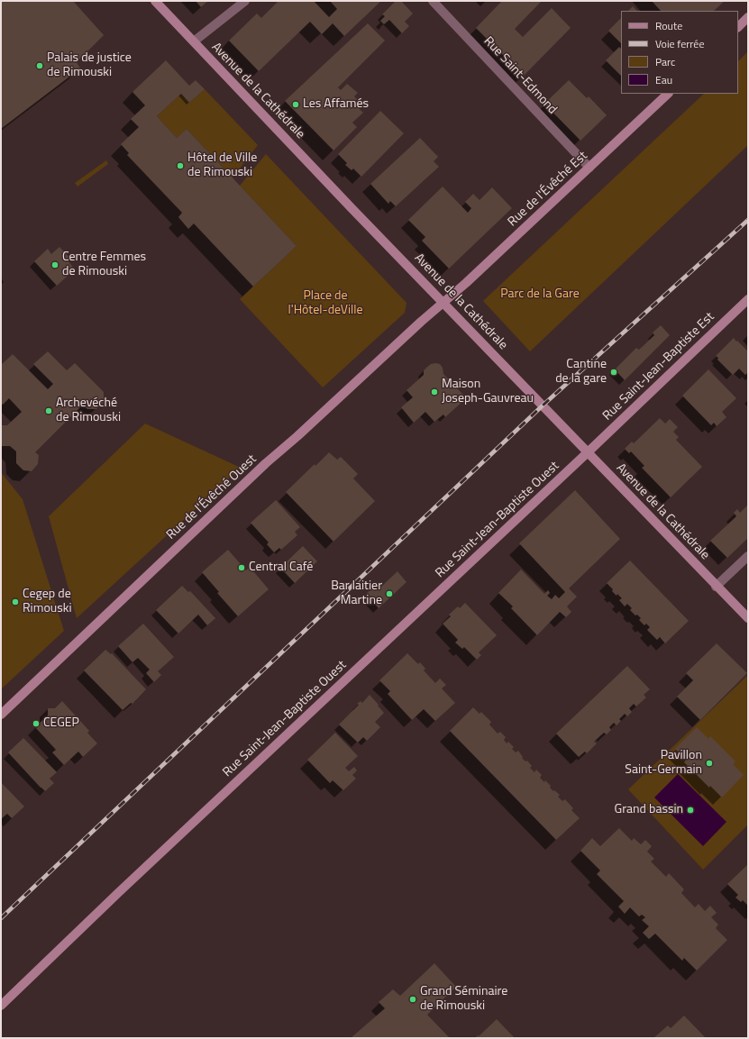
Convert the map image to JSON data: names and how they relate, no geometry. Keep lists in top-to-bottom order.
{
  "streets": {
    "street": [
      "Rue Saint-Edmond",
      "Avenue de la Cathédrale",
      "Rue de l'Évêché Est",
      "Rue Saint-Jean-Baptiste Est",
      "Rue de l'Évêché Ouest",
      "Rue Saint-Jean-Baptiste Ouest"
    ]
  },
  "crossings": [
    ["Rue Saint-Edmond", "Rue de l'Évêché Est"],
    ["Avenue de la Cathédrale", "Rue de l'Évêché Est"],
    ["Avenue de la Cathédrale", "Rue Saint-Jean-Baptiste Est"],
    ["Avenue de la Cathédrale", "Rue de l'Évêché Ouest"],
    ["Avenue de la Cathédrale", "Rue Saint-Jean-Baptiste Ouest"],
    ["Rue de l'Évêché Est", "Rue de l'Évêché Ouest"],
    ["Rue Saint-Jean-Baptiste Est", "Rue Saint-Jean-Baptiste Ouest"]
  ],
  "parks": ["Parc de la Gare", "Place de l'Hôtel-deVille"],
  "places": [
    "Palais de justice de Rimouski",
    "Les Affamés",
    "Hôtel de Ville de Rimouski",
    "Centre Femmes de Rimouski",
    "Cantine de la gare",
    "Maison Joseph-Gauvreau",
    "Archevéché de Rimouski",
    "Central Café",
    "Bar laitier Martine",
    "Cegep de Rimouski",
    "CEGEP",
    "Pavillon Saint-Germain",
    "Grand bassin",
    "Grand Séminaire de Rimouski"
  ],
  "legend": [
    "Route",
    "Voie ferrée",
    "Parc",
    "Eau"
  ]
}
